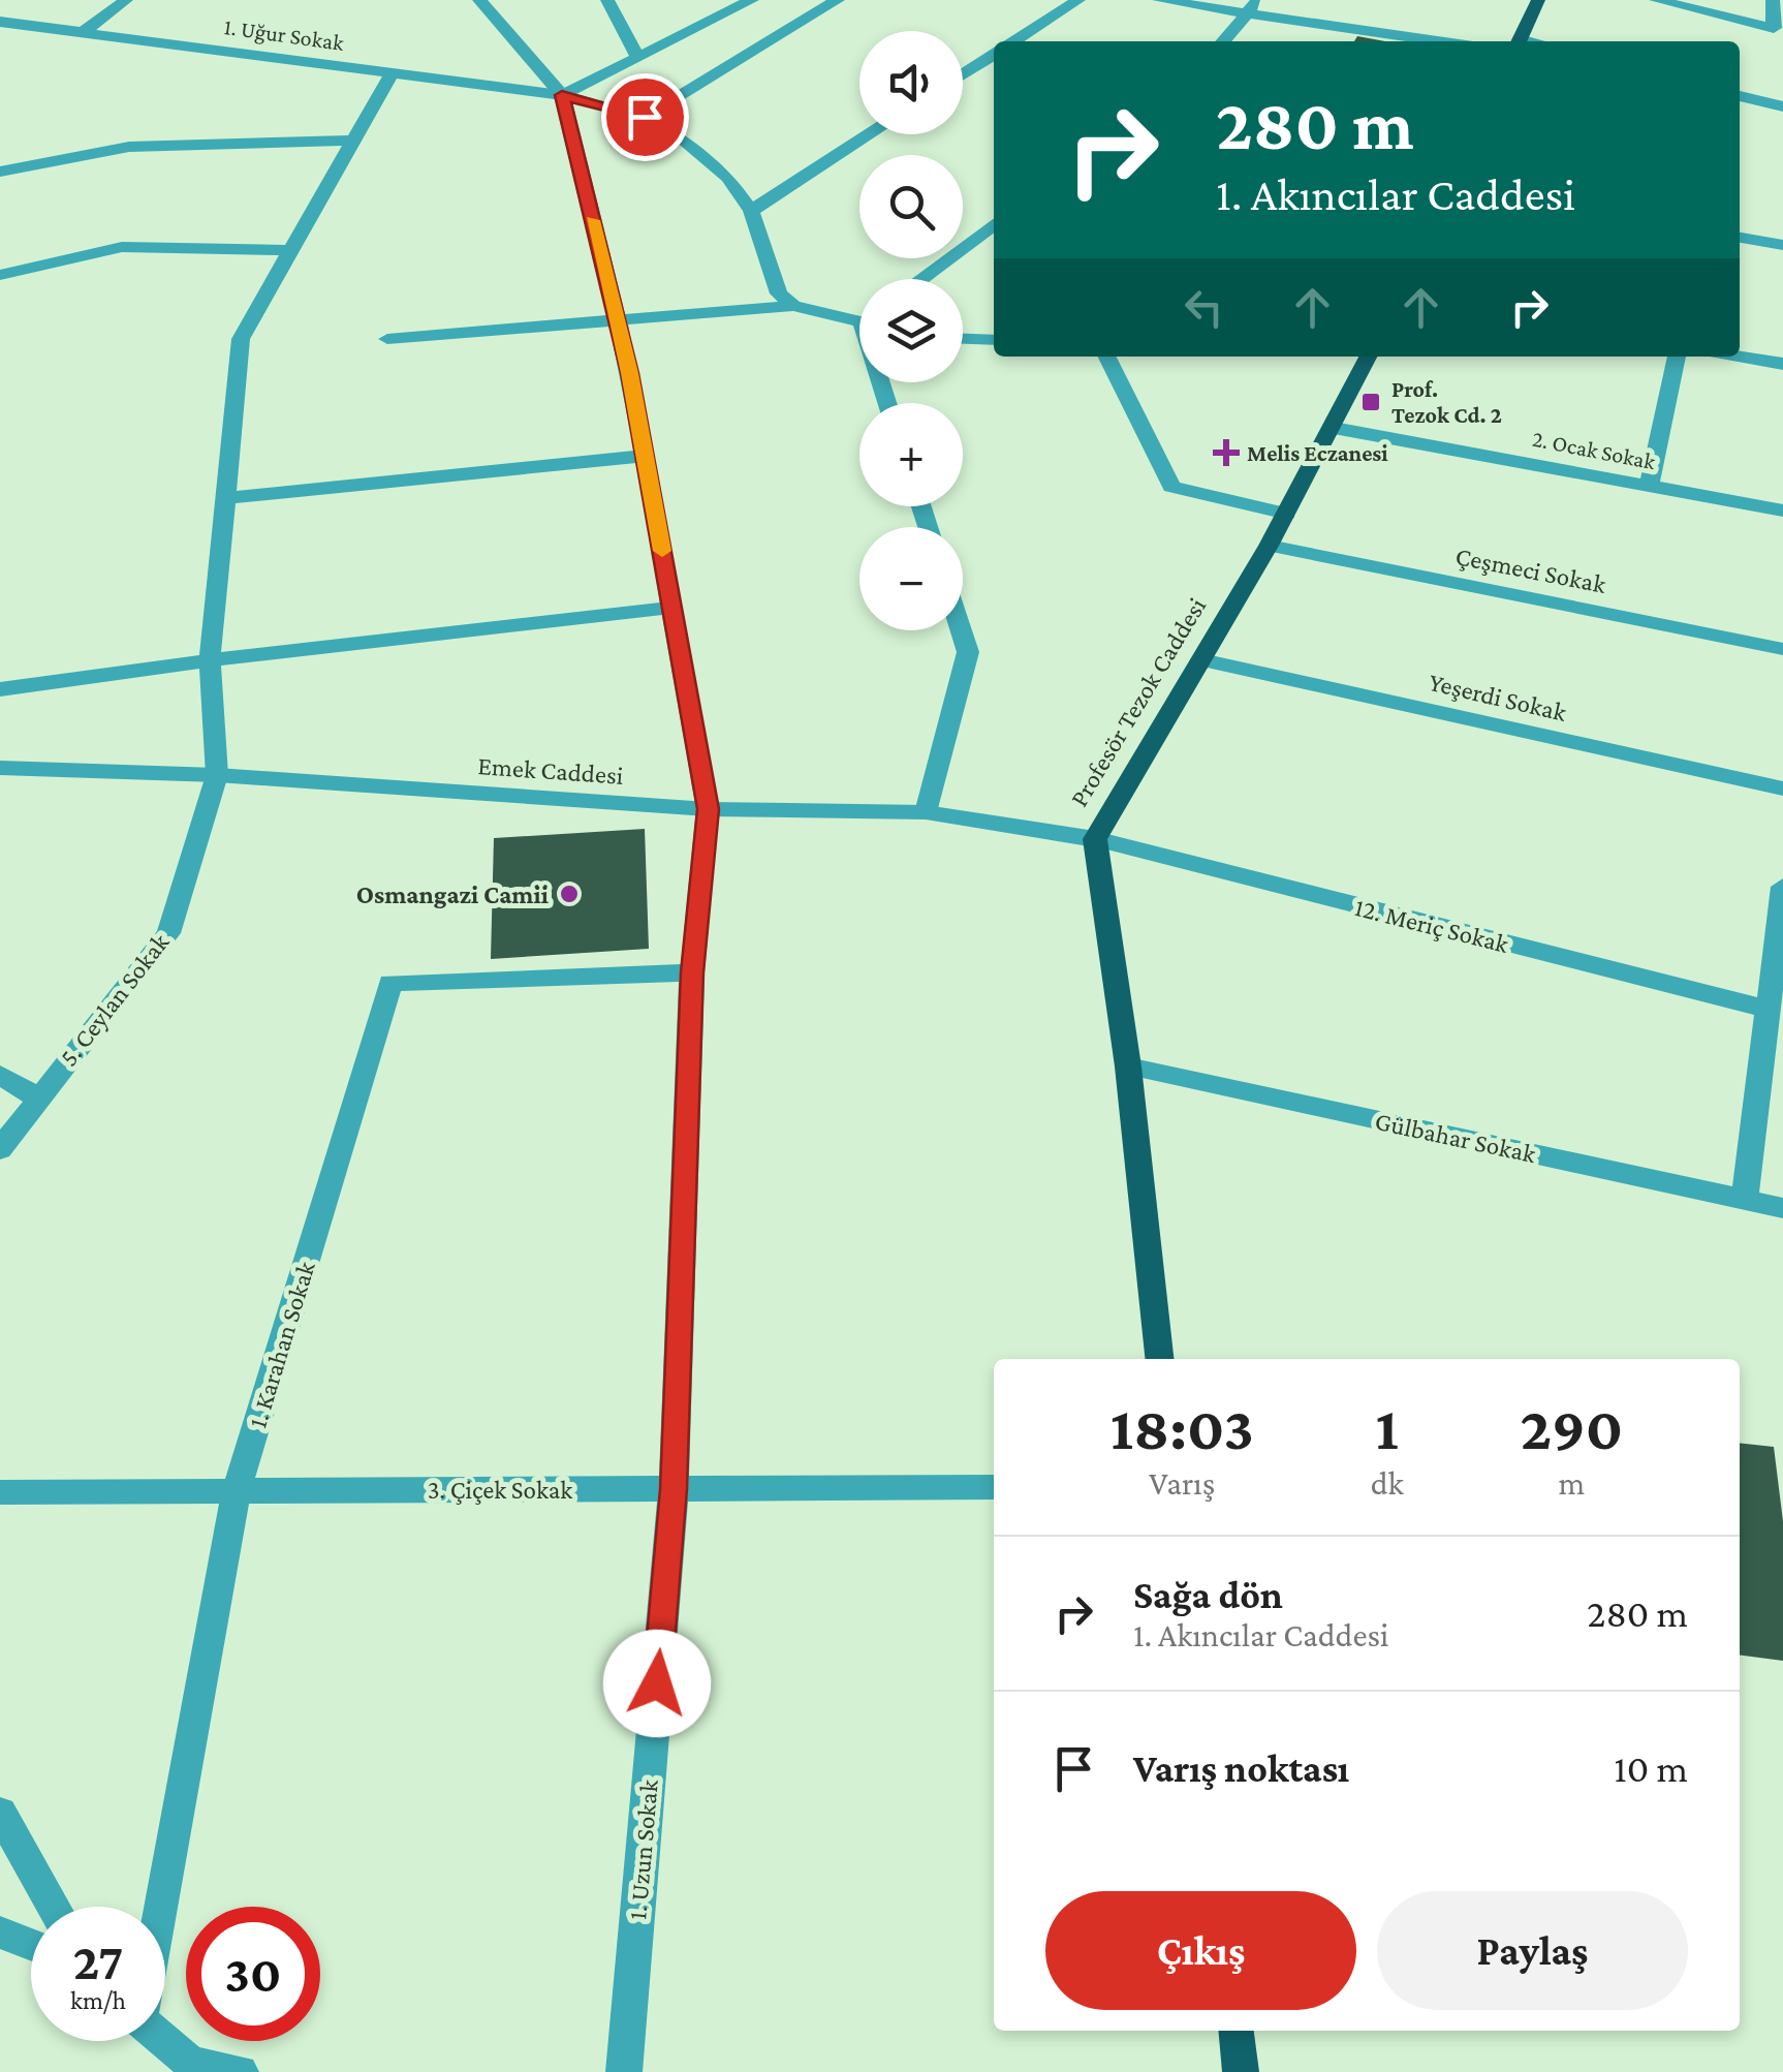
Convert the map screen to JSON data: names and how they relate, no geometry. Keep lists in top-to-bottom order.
{
  "streets": {
    "main road": ["Profesör Tezok Caddesi"],
    "street": [
      "1. Uğur Sokak",
      "2. Ocak Sokak",
      "Çeşmeci Sokak",
      "Yeşerdi Sokak",
      "Emek Caddesi",
      "12. Meriç Sokak",
      "5. Ceylan Sokak",
      "Gülbahar Sokak",
      "1. Karahan Sokak",
      "3. Çiçek Sokak",
      "1. Uzun Sokak"
    ]
  },
  "crossings": [
    ["1. Uğur Sokak", "1. Uzun Sokak"],
    ["2. Ocak Sokak", "Profesör Tezok Caddesi"],
    ["Çeşmeci Sokak", "Profesör Tezok Caddesi"],
    ["Yeşerdi Sokak", "Profesör Tezok Caddesi"],
    ["Profesör Tezok Caddesi", "Emek Caddesi"],
    ["Profesör Tezok Caddesi", "12. Meriç Sokak"],
    ["Profesör Tezok Caddesi", "Gülbahar Sokak"],
    ["Emek Caddesi", "12. Meriç Sokak"],
    ["Emek Caddesi", "5. Ceylan Sokak"],
    ["Emek Caddesi", "1. Uzun Sokak"],
    ["1. Karahan Sokak", "3. Çiçek Sokak"],
    ["1. Karahan Sokak", "1. Uzun Sokak"],
    ["3. Çiçek Sokak", "1. Uzun Sokak"]
  ],
  "places": {
    "transit": ["Prof. Tezok Cd. 2"],
    "health": ["Melis Eczanesi"],
    "other": ["Osmangazi Camii"]
  },
  "page": {
    "map_buttons": ["+", "−"],
    "turn": ["280 m", "1. Akıncılar Caddesi"],
    "eta": [
      "18:03",
      "Varış",
      "1",
      "dk",
      "290",
      "m"
    ],
    "list": [
      {
        "name": "Sağa dön",
        "note": "1. Akıncılar Caddesi",
        "value": "280 m"
      },
      {
        "name": "Varış noktası",
        "value": "10 m"
      }
    ],
    "buttons": ["Çıkış", "Paylaş"],
    "speed": "27 km/h",
    "limit": "30"
  }
}
